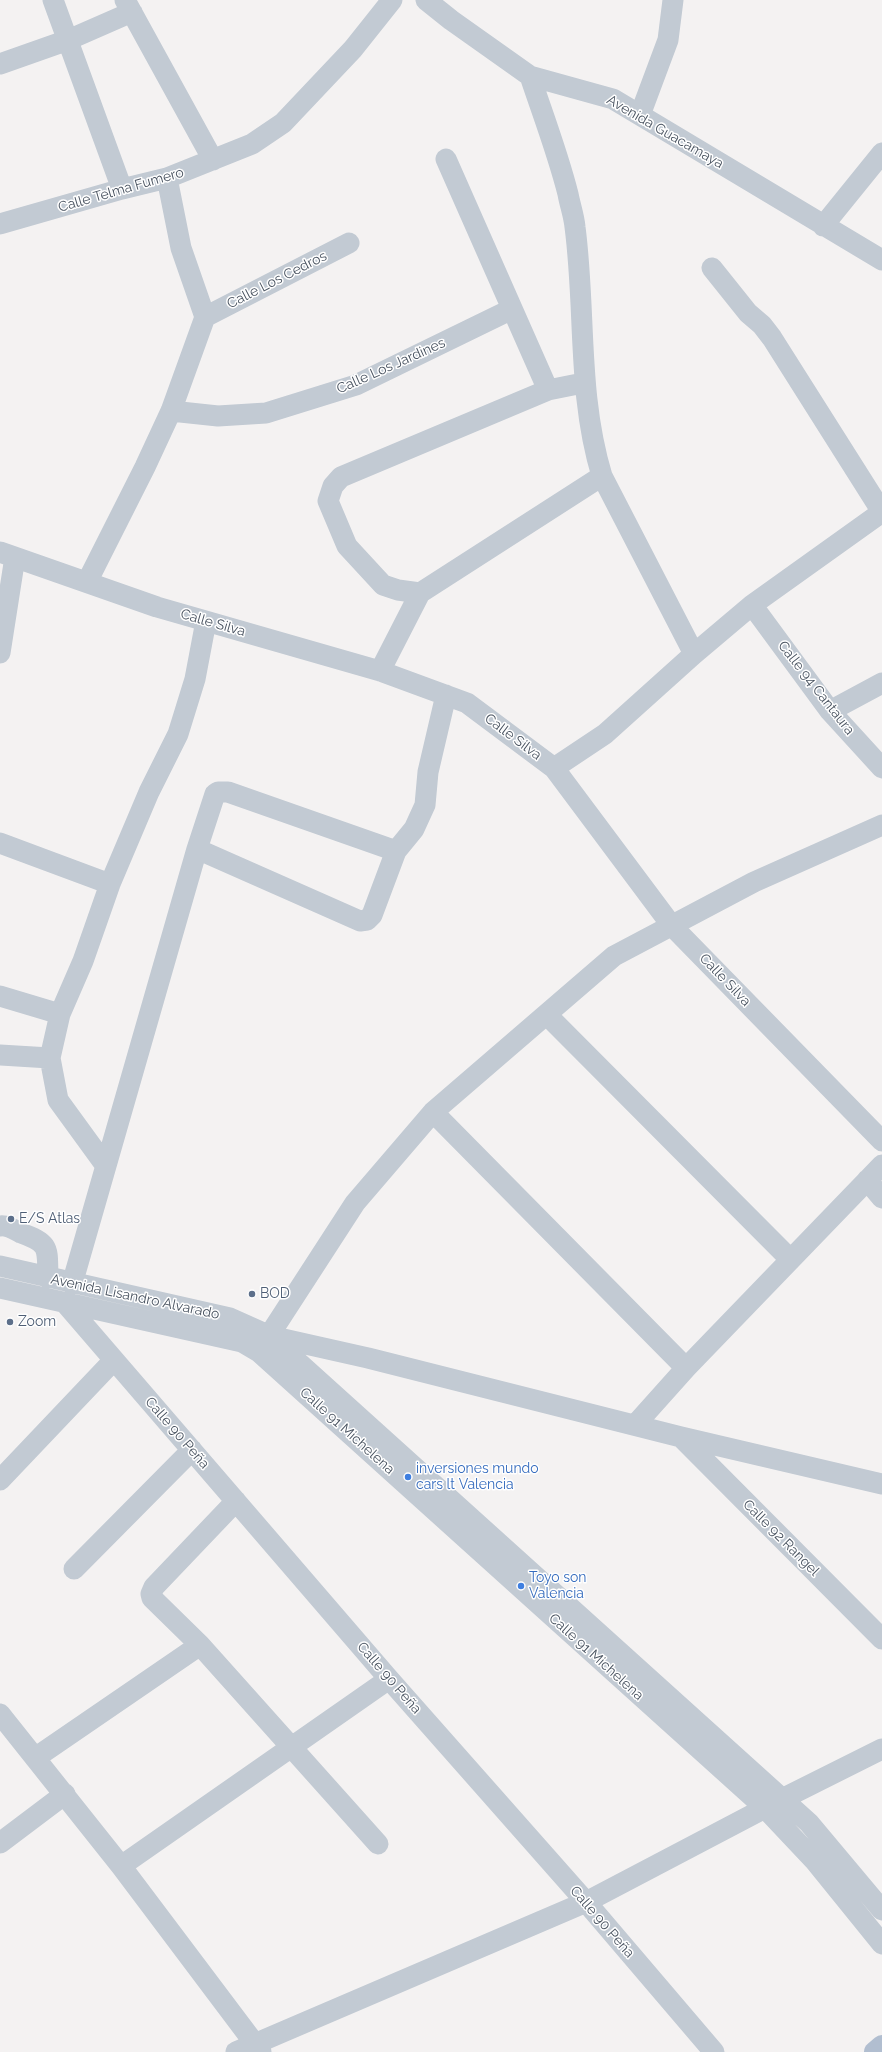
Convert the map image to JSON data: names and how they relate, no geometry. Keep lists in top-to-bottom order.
{
  "streets": {
    "street": [
      "Avenida Guacamaya",
      "Calle Telma Fumero",
      "Calle Los Cedros",
      "Calle Los Jardines",
      "Calle Silva",
      "Calle 94 Cantaura",
      "Avenida Lisandro Alvarado",
      "Calle 91 Michelena",
      "Calle 90 Peña",
      "Calle 92 Rangel"
    ]
  },
  "crossings": [
    ["Avenida Lisandro Alvarado", "Calle 91 Michelena"],
    ["Avenida Lisandro Alvarado", "Calle 90 Peña"]
  ],
  "places": [
    "E/S Atlas",
    "BOD",
    "Zoom",
    "inversiones mundo cars lt Valencia",
    "Toyo son Valencia"
  ]
}
